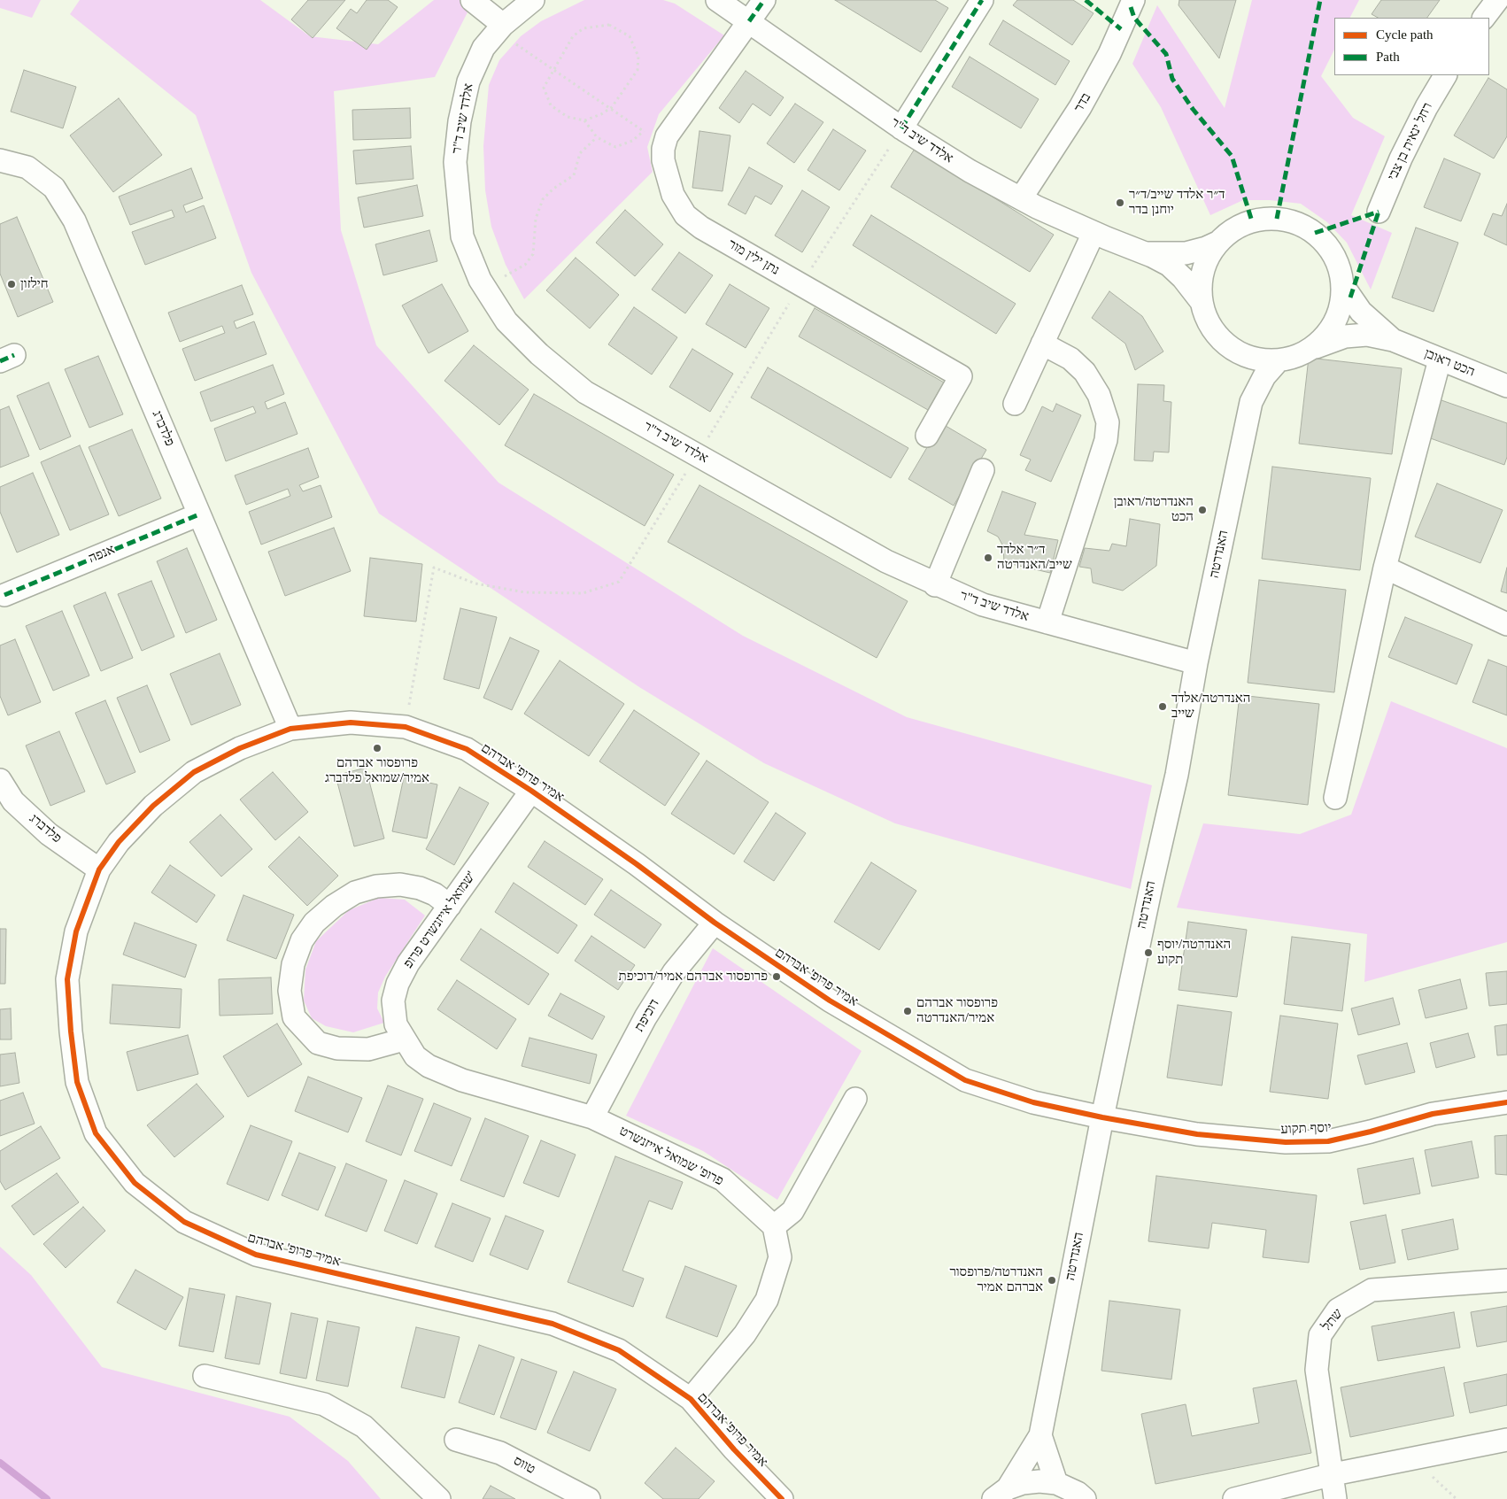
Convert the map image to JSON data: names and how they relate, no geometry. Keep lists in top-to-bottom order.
{
  "streets": {
    "street": [
      "בדר",
      "אלדד שיב ד\"ר",
      "רחל ינאית בן צבי",
      "נתן ילין מור",
      "הכט ראובן",
      "פלדברג",
      "אנפה",
      "האנדרטה",
      "אמיר פרופ' אברהם",
      "שמואל אייזנשרט פרופ'",
      "דוכיפת",
      "יוסף תקוע",
      "פרופ' שמואל אייזנשרט",
      "שתל",
      "טווס"
    ]
  },
  "crossings": [
    ["בדר", "אלדד שיב ד\"ר"],
    ["אלדד שיב ד\"ר", "האנדרטה"],
    ["הכט ראובן", "האנדרטה"],
    ["פלדברג", "אנפה"],
    ["פלדברג", "אמיר פרופ' אברהם"],
    ["האנדרטה", "אמיר פרופ' אברהם"],
    ["האנדרטה", "יוסף תקוע"],
    ["אמיר פרופ' אברהם", "שמואל אייזנשרט פרופ'"],
    ["אמיר פרופ' אברהם", "דוכיפת"],
    ["אמיר פרופ' אברהם", "יוסף תקוע"],
    ["שמואל אייזנשרט פרופ'", "דוכיפת"],
    ["שמואל אייזנשרט פרופ'", "פרופ' שמואל אייזנשרט"],
    ["דוכיפת", "פרופ' שמואל אייזנשרט"]
  ],
  "places": [
    "ד״ר אלדד שייב/ד״ר יוחנן בדר",
    "חילזון",
    "האנדרטה/ראובן הכט",
    "ד״ר אלדד שייב/האנדרטה",
    "האנדרטה/אלדד שייב",
    "פרופסור אברהם אמיר/שמואל פלדברג",
    "האנדרטה/יוסף תקוע",
    "פרופסור אברהם אמיר/דוכיפת",
    "פרופסור אברהם אמיר/האנדרטה",
    "האנדרטה/פרופסור אברהם אמיר"
  ],
  "legend": ["Cycle path", "Path"]
}
